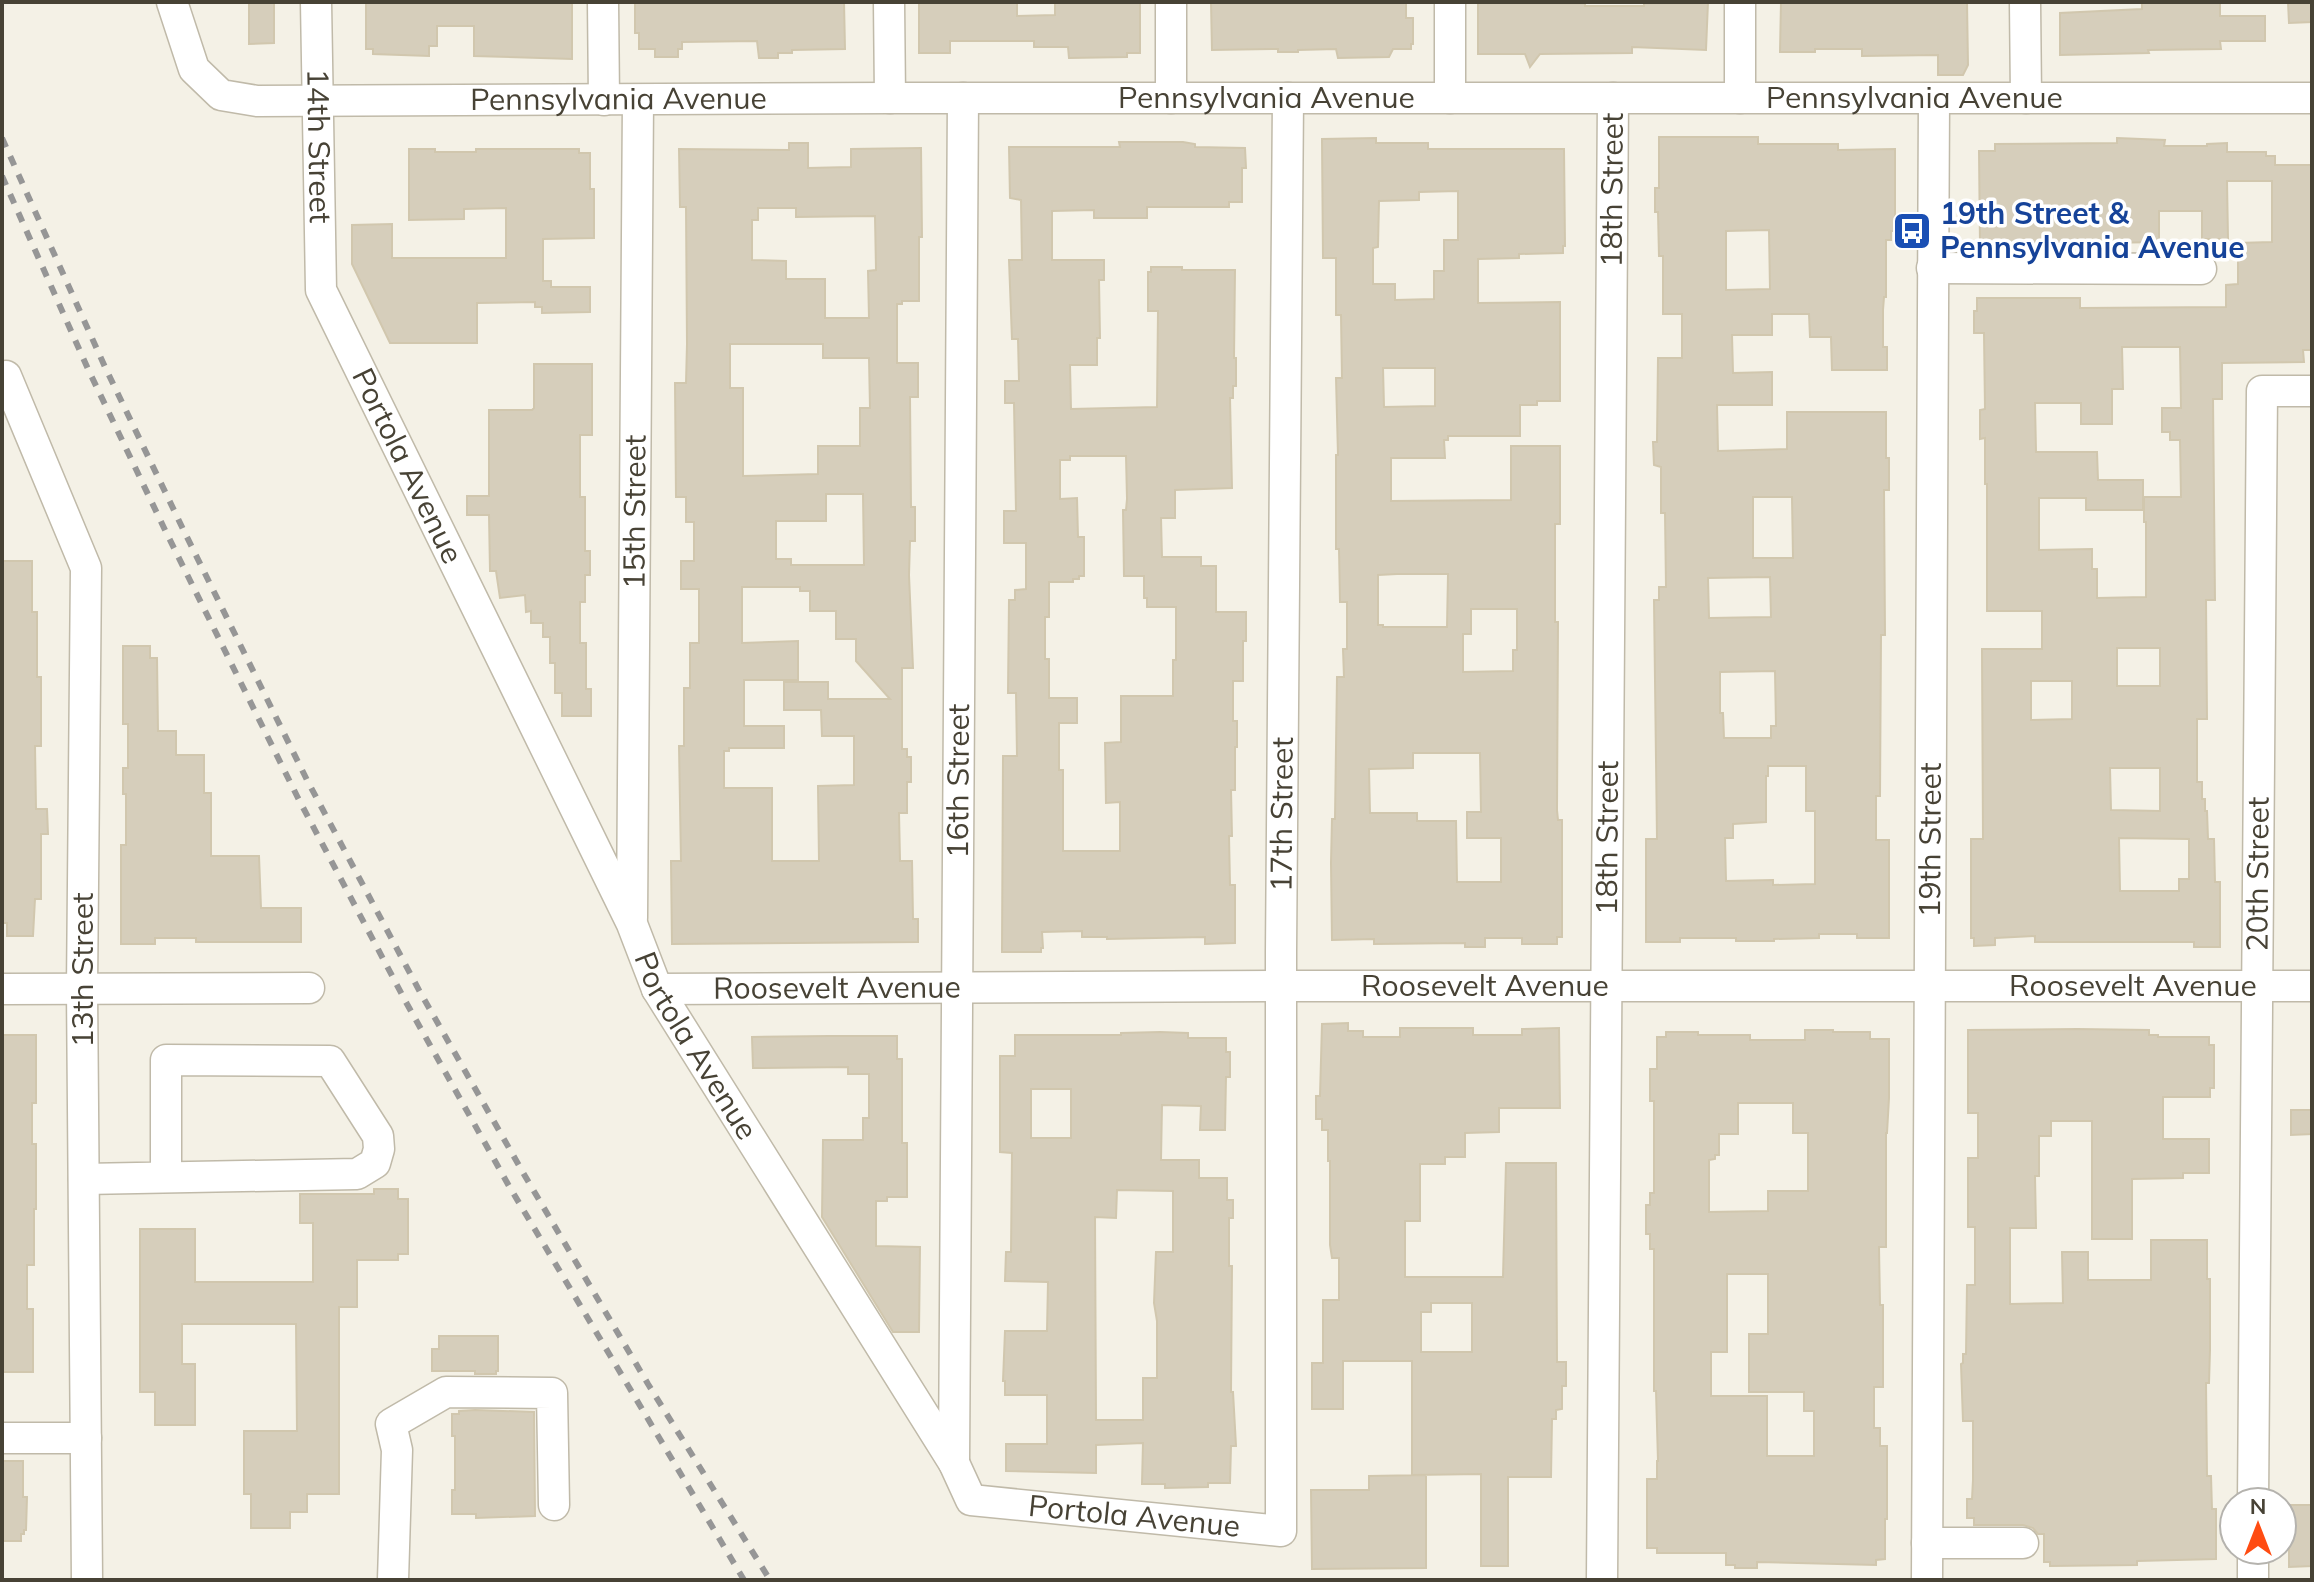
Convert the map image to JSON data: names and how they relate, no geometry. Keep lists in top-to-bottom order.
{
  "streets": {
    "street": [
      "Pennsylvania Avenue",
      "14th Street",
      "18th Street",
      "Portola Avenue",
      "15th Street",
      "16th Street",
      "17th Street",
      "19th Street",
      "20th Street",
      "13th Street",
      "Roosevelt Avenue"
    ]
  },
  "crossings": [
    ["Pennsylvania Avenue", "14th Street"],
    ["Pennsylvania Avenue", "18th Street"],
    ["Pennsylvania Avenue", "15th Street"],
    ["Pennsylvania Avenue", "16th Street"],
    ["Pennsylvania Avenue", "17th Street"],
    ["Pennsylvania Avenue", "19th Street"],
    ["14th Street", "Portola Avenue"],
    ["18th Street", "Roosevelt Avenue"],
    ["Portola Avenue", "15th Street"],
    ["Portola Avenue", "16th Street"],
    ["Portola Avenue", "17th Street"],
    ["Portola Avenue", "Roosevelt Avenue"],
    ["16th Street", "Roosevelt Avenue"],
    ["17th Street", "Roosevelt Avenue"],
    ["19th Street", "Roosevelt Avenue"],
    ["20th Street", "Roosevelt Avenue"]
  ],
  "places": {
    "bus stop": ["19th Street & Pennsylvania Avenue"]
  },
  "north": "top"
}
